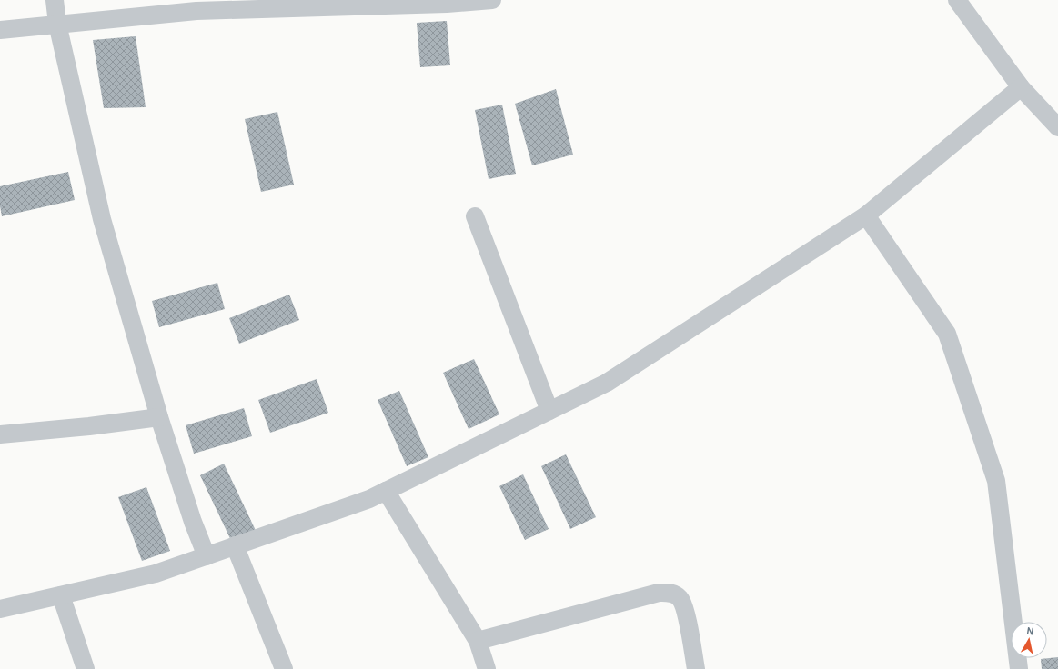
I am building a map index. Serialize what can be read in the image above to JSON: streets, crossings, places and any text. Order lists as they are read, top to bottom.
{
  "north": "top"
}
